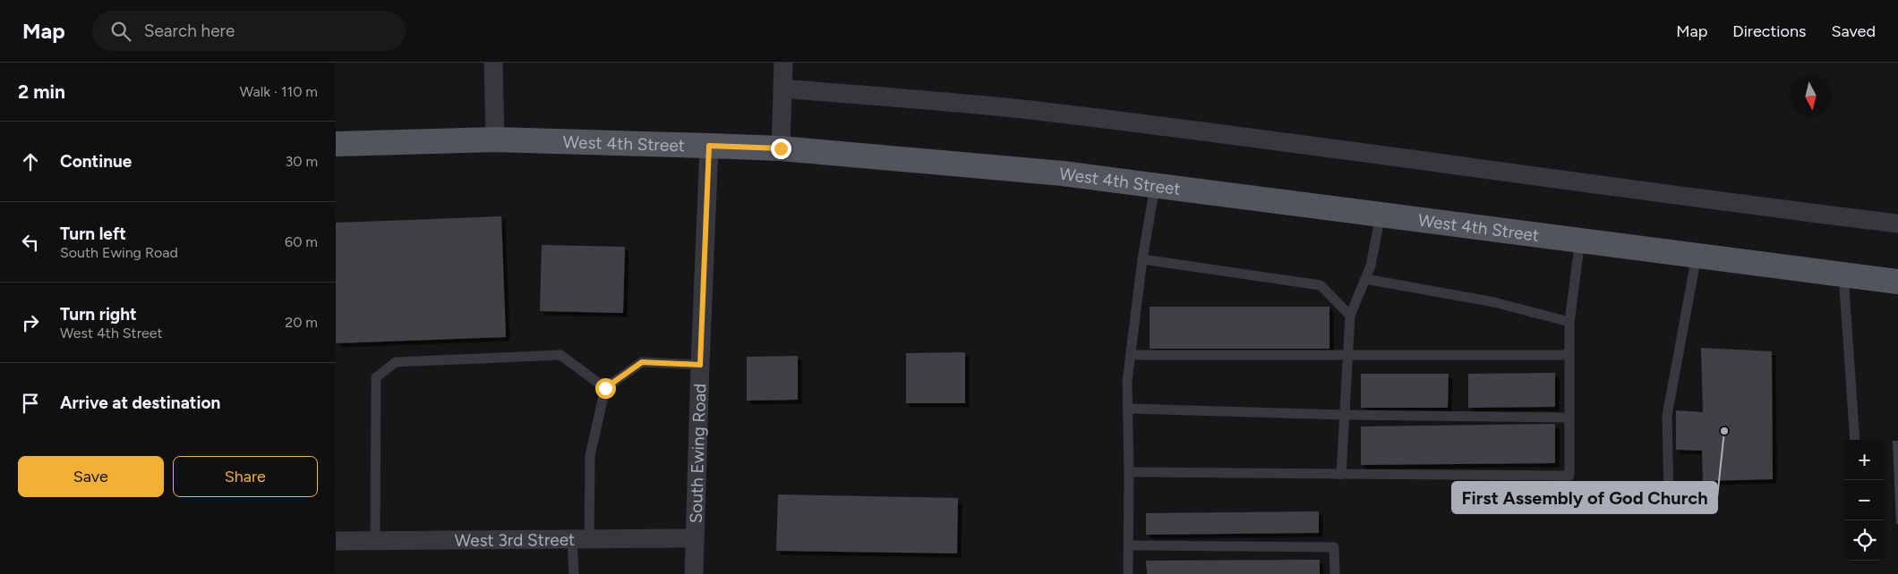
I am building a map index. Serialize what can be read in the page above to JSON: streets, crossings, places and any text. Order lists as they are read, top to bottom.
{
  "streets": {
    "main road": ["West 4th Street"],
    "street": ["South Ewing Road", "West 3rd Street"]
  },
  "crossings": [
    ["West 4th Street", "South Ewing Road"],
    ["South Ewing Road", "West 3rd Street"]
  ],
  "places": ["First Assembly of God Church"],
  "north": "bottom",
  "page": {
    "header": "Map",
    "search": "Search here",
    "nav": ["Map", "Directions", "Saved"],
    "heading": ["2 min", "Walk · 110 m"],
    "list": [
      ["Continue", "30 m"],
      ["Turn left", "South Ewing Road", "60 m"],
      ["Turn right", "West 4th Street", "20 m"],
      "Arrive at destination"
    ],
    "map_buttons": ["+", "−"],
    "buttons": ["Save", "Share"]
  }
}
